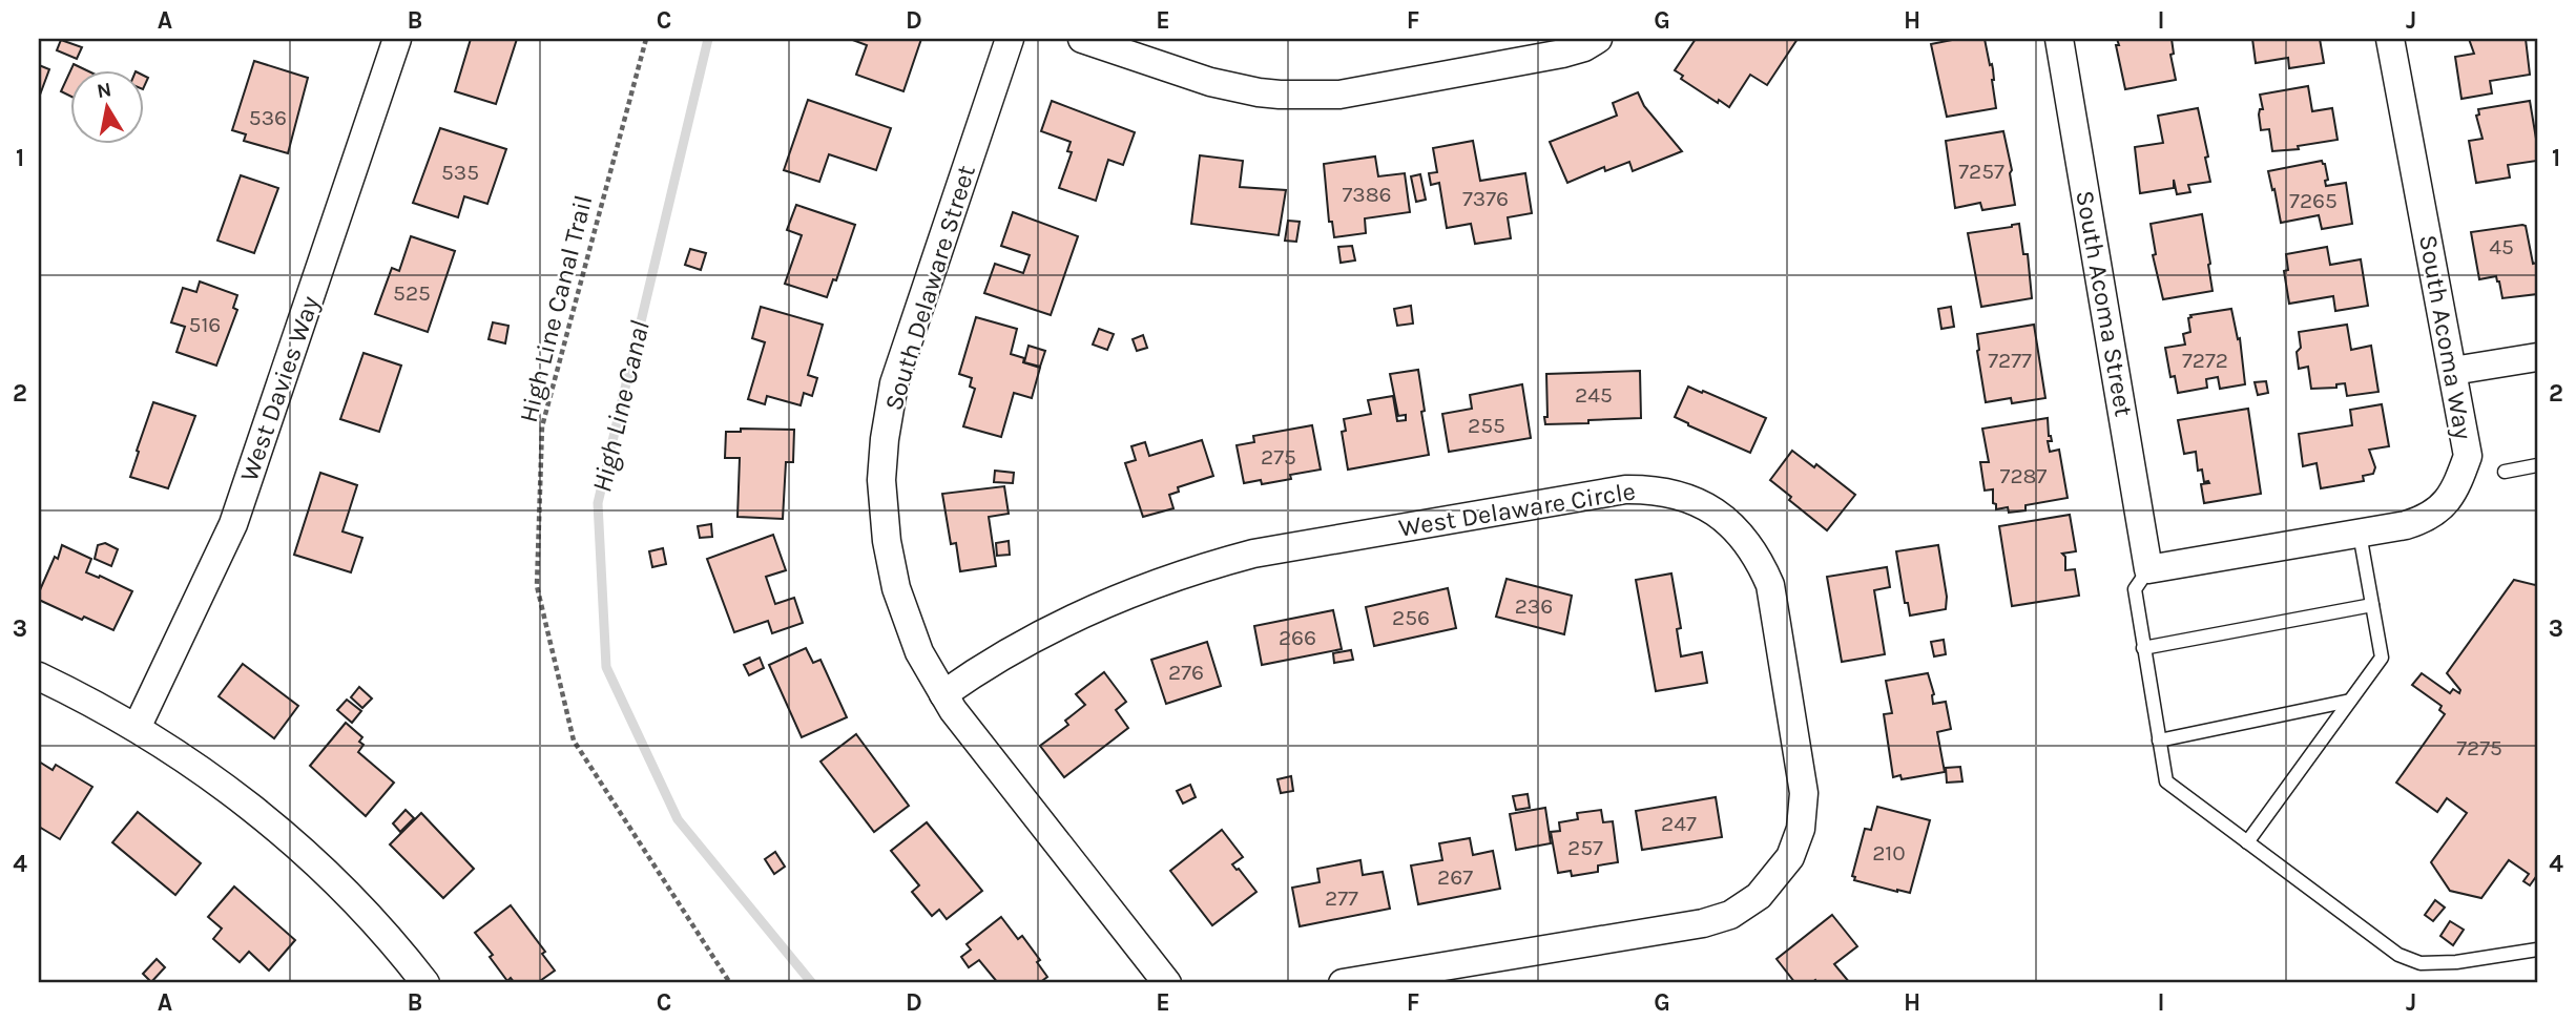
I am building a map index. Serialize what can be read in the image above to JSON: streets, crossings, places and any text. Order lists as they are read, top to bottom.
{
  "streets": {
    "street": [
      "South Delaware Street",
      "South Acoma Street",
      "South Acoma Way",
      "West Davies Way",
      "West Delaware Circle"
    ],
    "path": ["High Line Canal Trail"]
  },
  "crossings": [
    ["South Delaware Street", "West Delaware Circle"],
    ["South Acoma Street", "South Acoma Way"]
  ],
  "water": ["High Line Canal"],
  "house_numbers": [
    "536",
    "7257",
    "535",
    "7386",
    "7376",
    "7265",
    "45",
    "525",
    "516",
    "7277",
    "7272",
    "245",
    "255",
    "275",
    "7287",
    "236",
    "256",
    "266",
    "276",
    "7275",
    "247",
    "257",
    "210",
    "267",
    "277"
  ],
  "north": "top",
  "grid": {
    "columns": [
      "A",
      "B",
      "C",
      "D",
      "E",
      "F",
      "G",
      "H",
      "I",
      "J"
    ],
    "rows": [
      "1",
      "2",
      "3",
      "4"
    ]
  }
}
